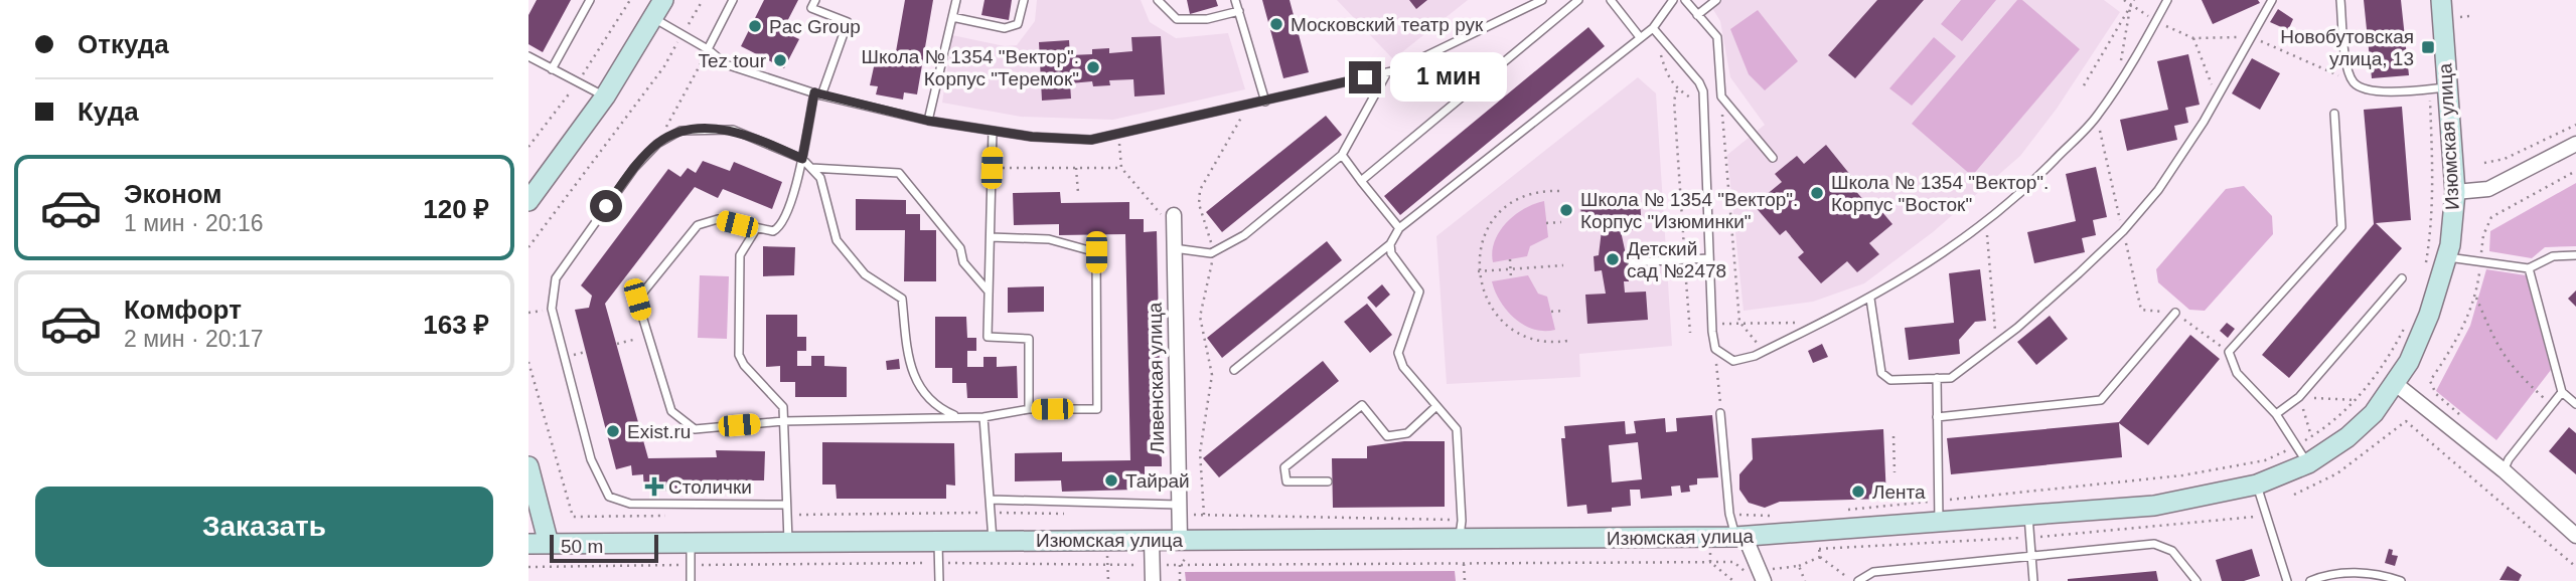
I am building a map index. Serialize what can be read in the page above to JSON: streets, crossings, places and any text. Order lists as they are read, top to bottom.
{
  "streets": {
    "street": ["Изюмская улица", "Ливенская улица"]
  },
  "crossings": [
    ["Изюмская улица", "Ливенская улица"]
  ],
  "places": {
    "other": [
      "Московский театр рук",
      "Pac Group",
      "Tez tour",
      "Школа № 1354 \"Вектор\". Корпус \"Теремок\"",
      "Школа № 1354 \"Вектор\". Корпус \"Восток\"",
      "Школа № 1354 \"Вектор\". Корпус \"Изюминки\"",
      "Детский сад №2478",
      "Exist.ru",
      "Тайрай",
      "Лента"
    ],
    "transit": ["Новобутовская улица, 13"],
    "health": ["Столички"]
  },
  "scale_bar": "50 m",
  "page": {
    "banner": ["Откуда", "Куда"],
    "bubble": "1 мин",
    "list": [
      {
        "name": "Эконом",
        "note": "1 мин · 20:16",
        "value": "120 ₽"
      },
      {
        "name": "Комфорт",
        "note": "2 мин · 20:17",
        "value": "163 ₽"
      }
    ],
    "buttons": "Заказать",
    "scale": "50 m"
  }
}
